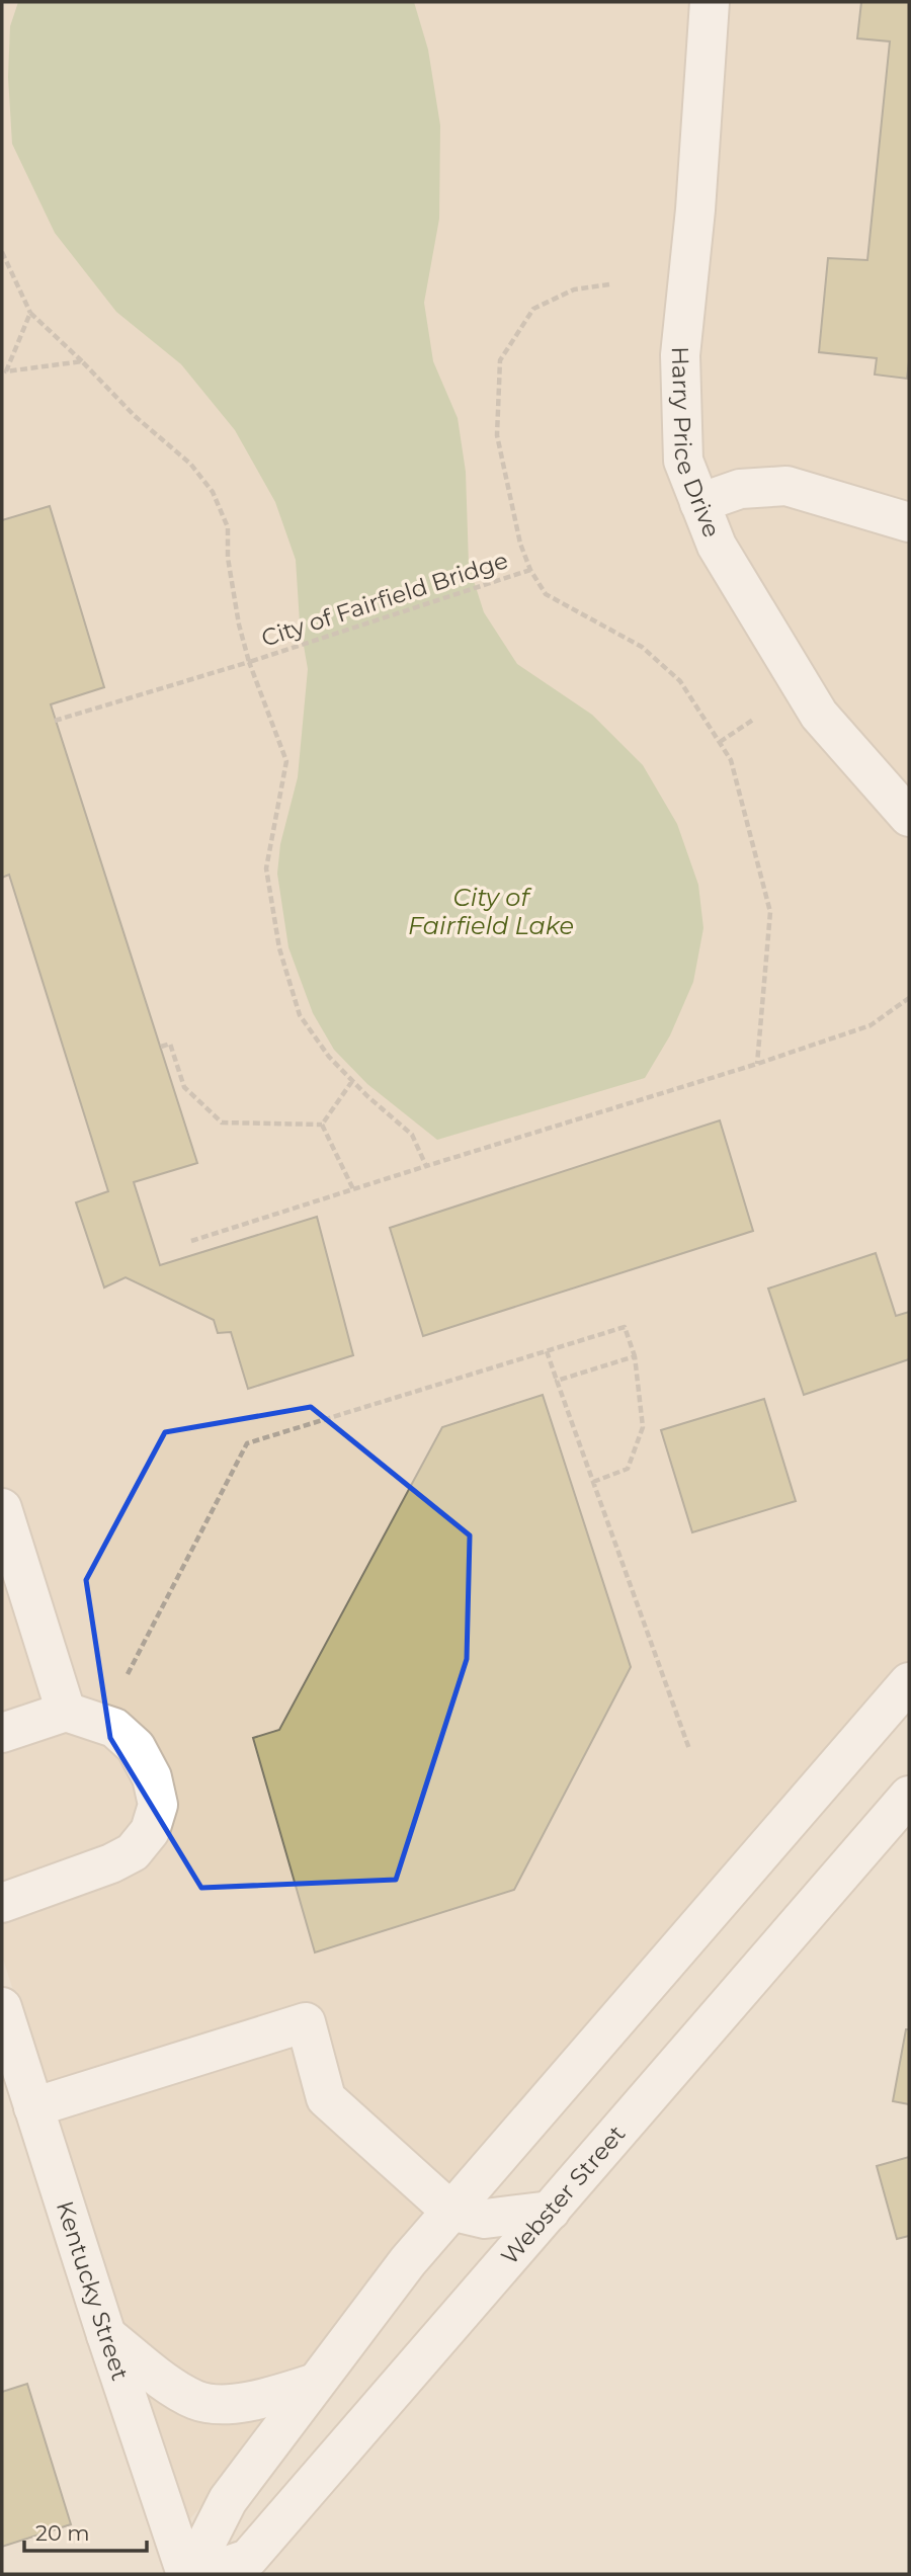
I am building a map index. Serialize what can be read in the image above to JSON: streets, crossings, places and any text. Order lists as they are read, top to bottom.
{
  "streets": {
    "street": ["Harry Price Drive", "Webster Street", "Kentucky Street"],
    "path": ["City of Fairfield Bridge"]
  },
  "water": ["City of Fairfield Lake"],
  "scale_bar": "20 m"
}
